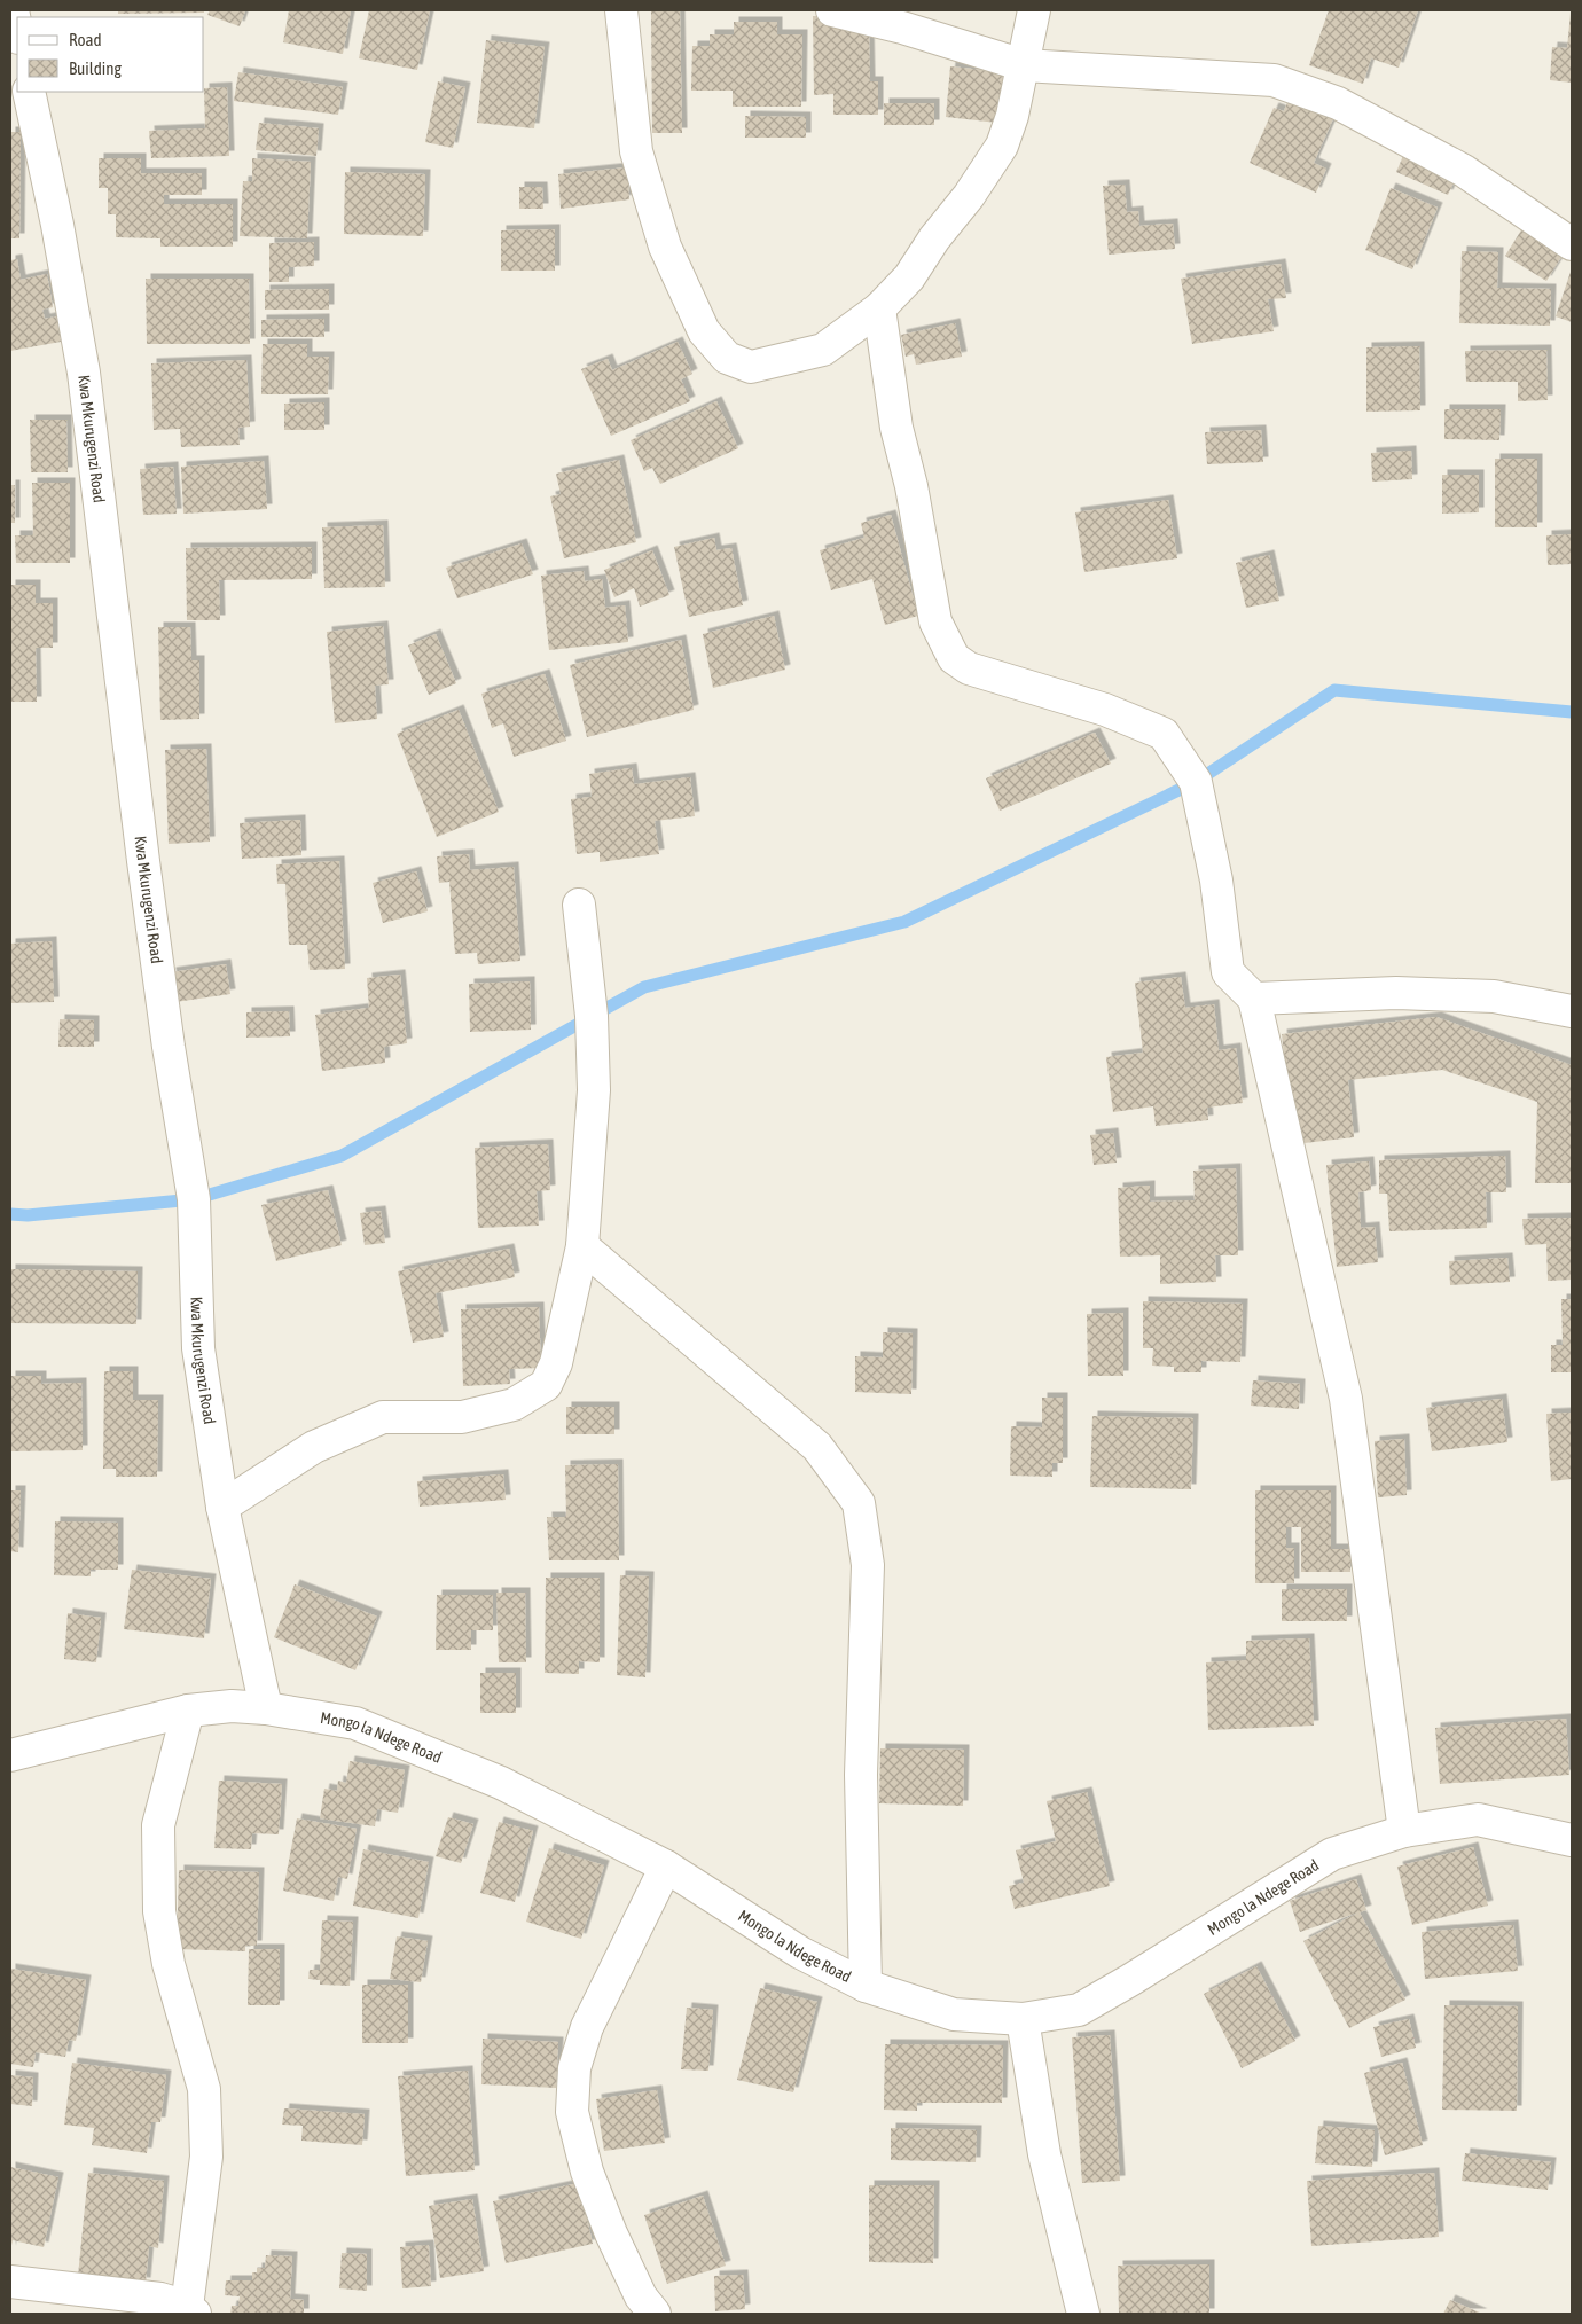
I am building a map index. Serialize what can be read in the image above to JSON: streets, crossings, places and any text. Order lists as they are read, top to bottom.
{
  "streets": {
    "street": ["Kwa Mkurugenzi Road", "Mongo la Ndege Road"]
  },
  "crossings": [
    ["Kwa Mkurugenzi Road", "Mongo la Ndege Road"]
  ],
  "legend": ["Road", "Building"]
}
